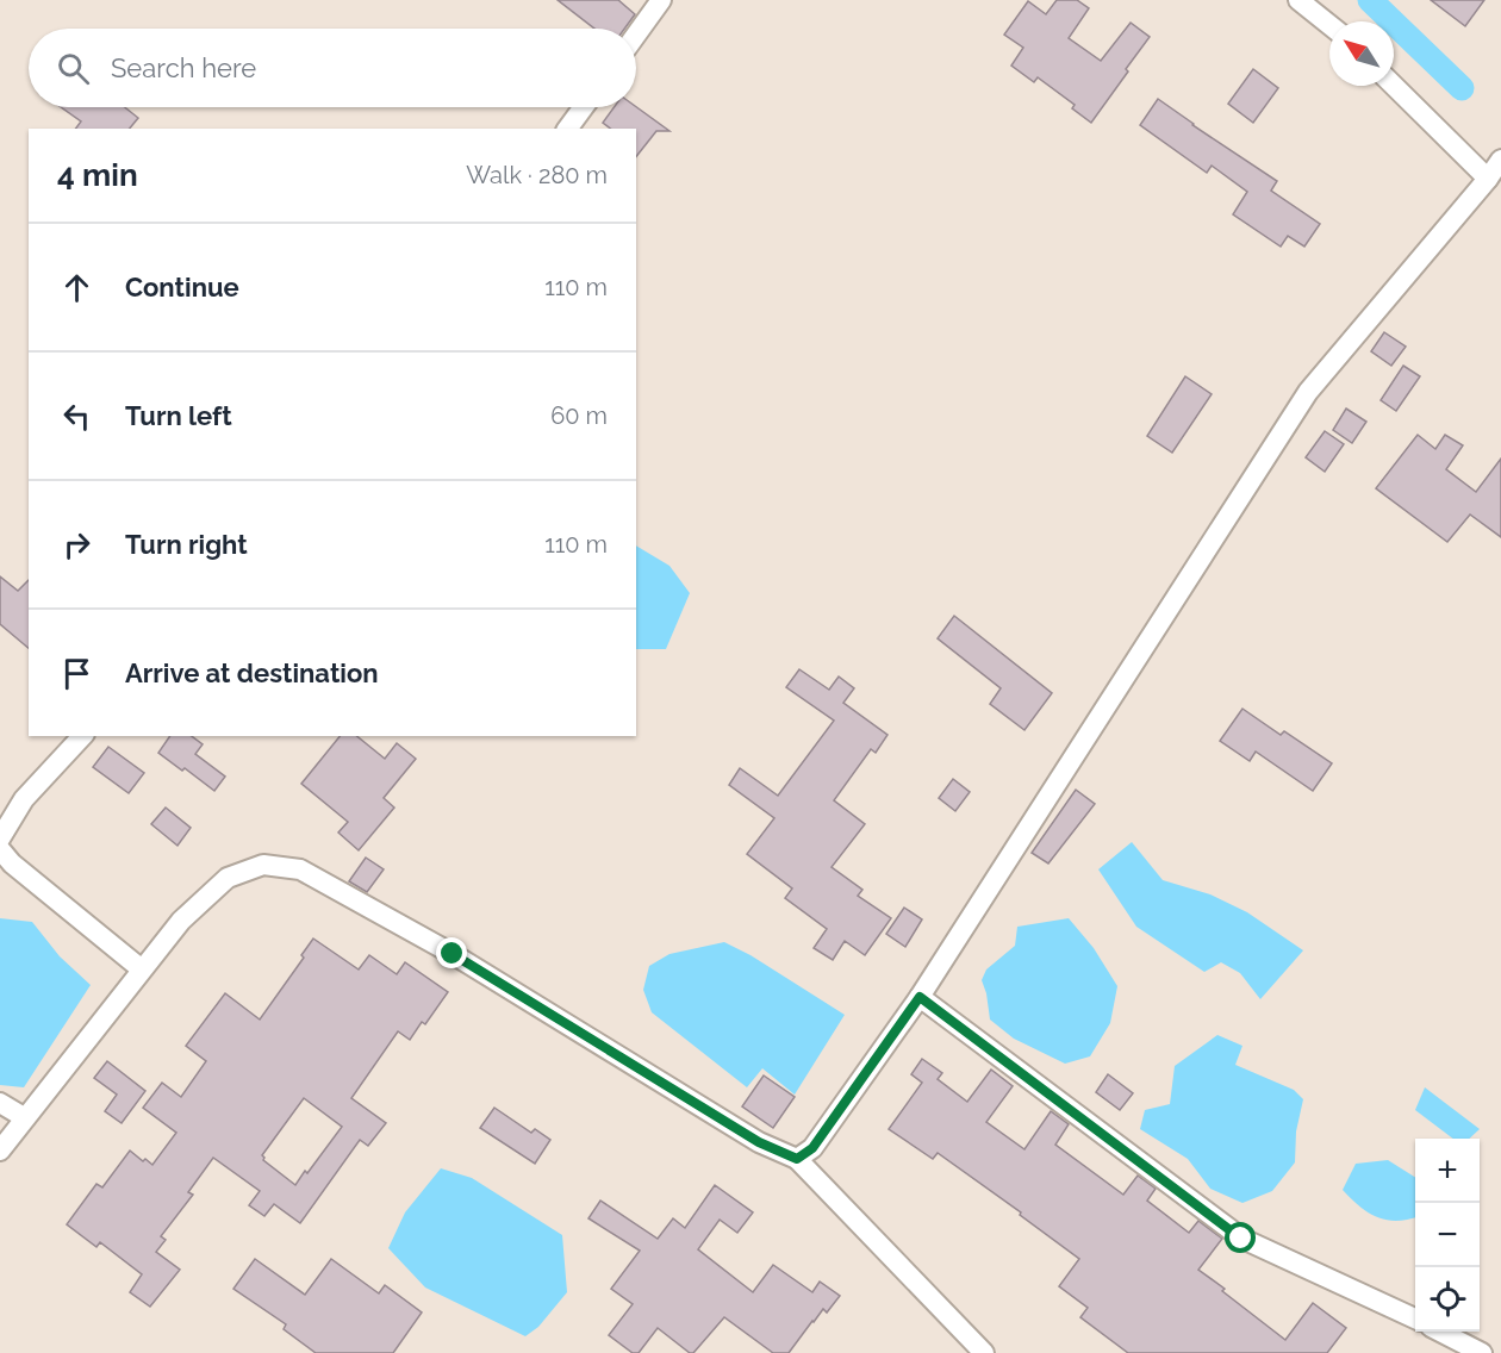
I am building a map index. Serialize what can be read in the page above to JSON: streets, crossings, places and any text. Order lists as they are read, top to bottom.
{
  "north": "top left",
  "page": {
    "search": "Search here",
    "heading": ["4 min", "Walk · 280 m"],
    "list": [
      ["Continue", "110 m"],
      ["Turn left", "60 m"],
      ["Turn right", "110 m"],
      "Arrive at destination"
    ],
    "map_buttons": ["+", "−"]
  }
}
